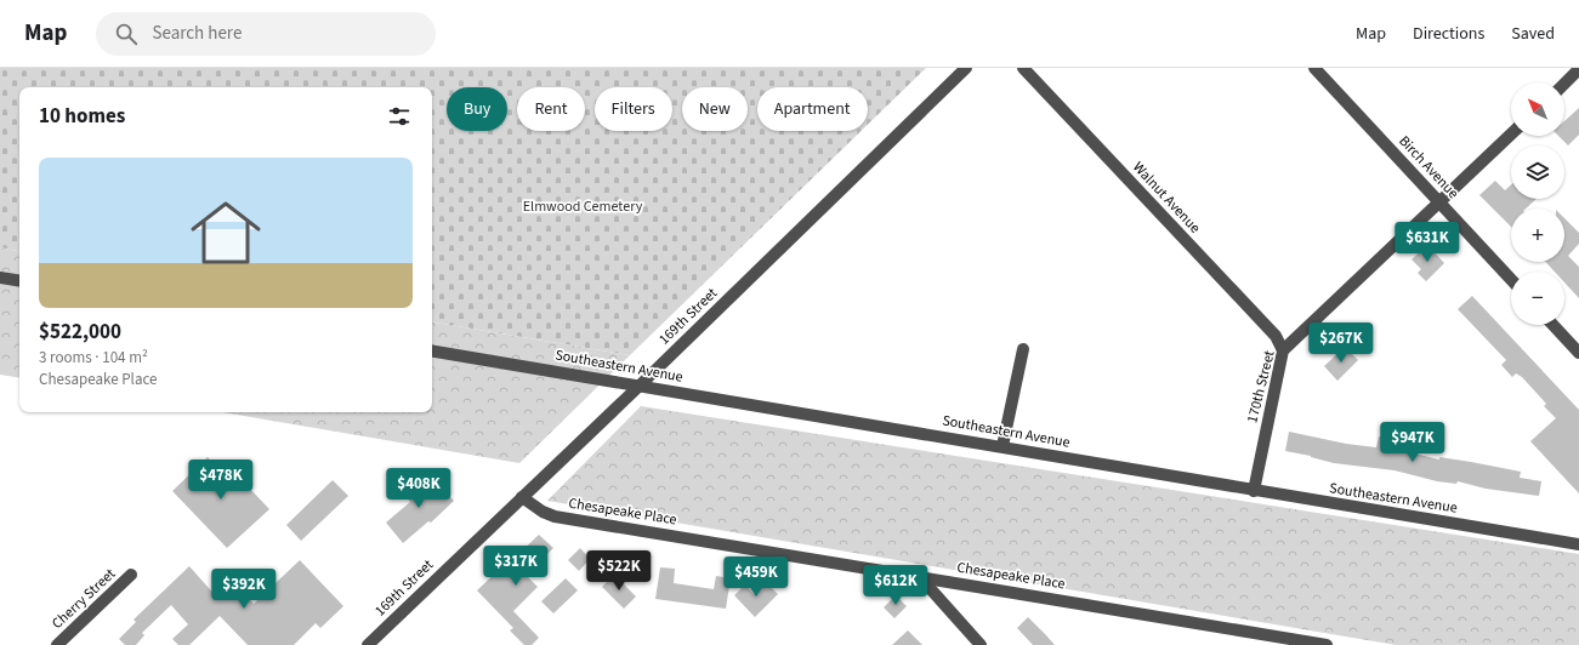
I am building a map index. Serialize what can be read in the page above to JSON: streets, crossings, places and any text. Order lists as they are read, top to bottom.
{
  "streets": {
    "street": [
      "Birch Avenue",
      "Walnut Avenue",
      "169th Street",
      "Southeastern Avenue",
      "170th Street",
      "Chesapeake Place",
      "Cherry Street"
    ]
  },
  "crossings": [
    ["Birch Avenue", "170th Street"],
    ["Walnut Avenue", "170th Street"],
    ["169th Street", "Southeastern Avenue"],
    ["169th Street", "Chesapeake Place"],
    ["Southeastern Avenue", "170th Street"]
  ],
  "parks": ["Elmwood Cemetery"],
  "north": "top left",
  "page": {
    "header": "Map",
    "search": "Search here",
    "nav": ["Map", "Directions", "Saved"],
    "map_buttons": ["+", "−"],
    "chip": [
      "Buy",
      "Rent",
      "Filters",
      "New",
      "Apartment"
    ],
    "heading": "10 homes",
    "list": [
      {
        "name": "$522,000",
        "note": "3 rooms · 104 m² · Chesapeake Place"
      }
    ],
    "price": [
      "$631K",
      "$267K",
      "$947K",
      "$478K",
      "$408K",
      "$317K",
      "$522K",
      "$459K",
      "$612K",
      "$392K"
    ]
  }
}
